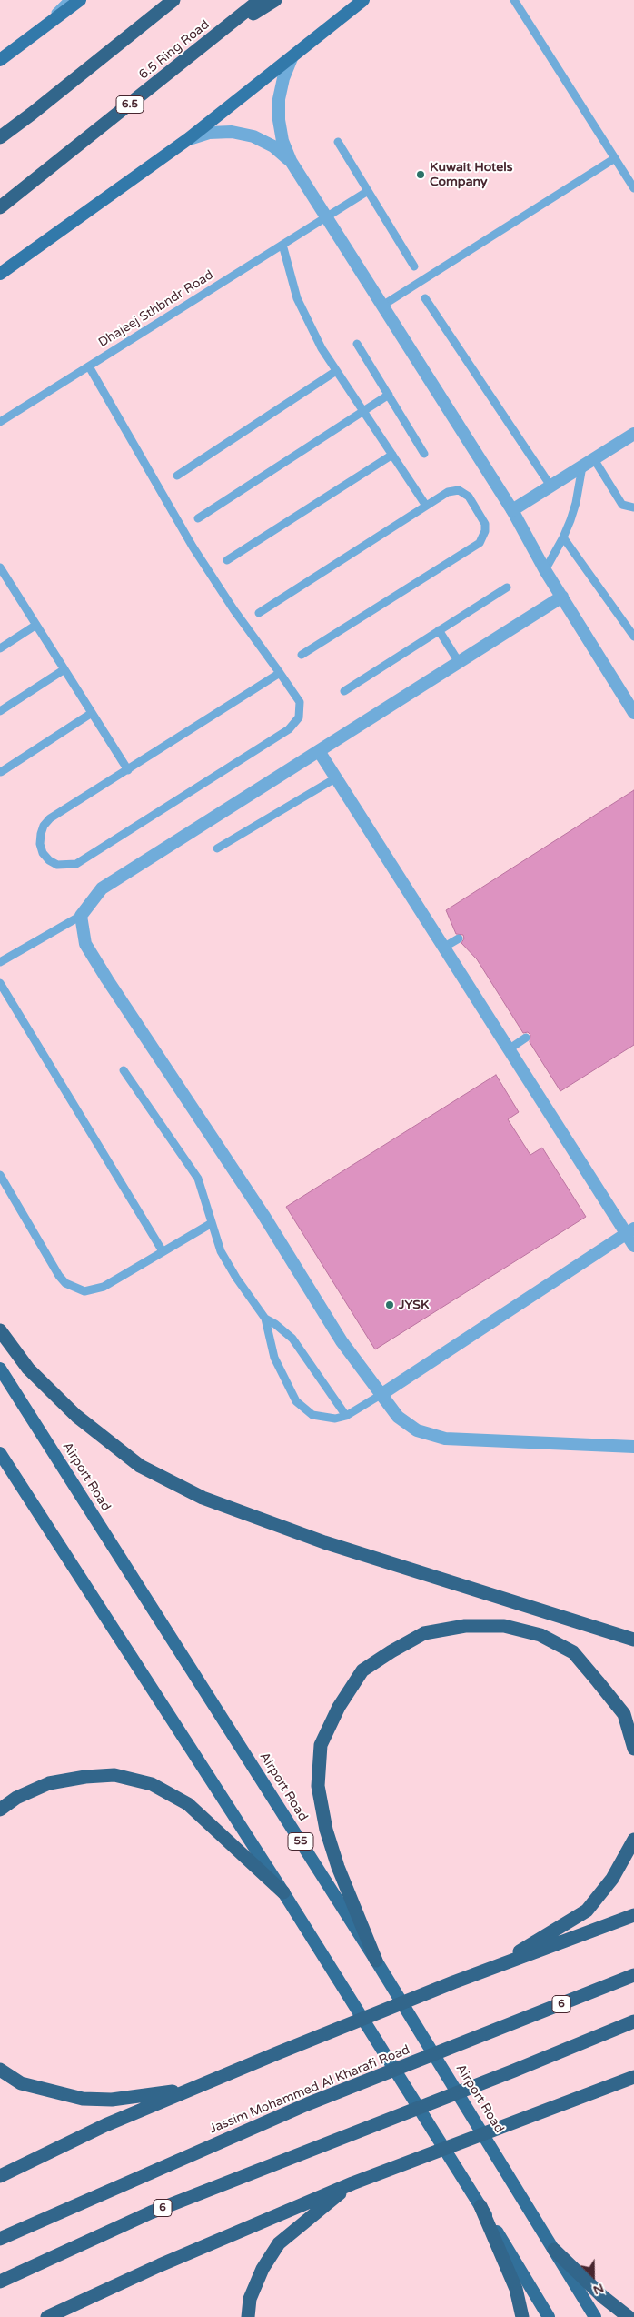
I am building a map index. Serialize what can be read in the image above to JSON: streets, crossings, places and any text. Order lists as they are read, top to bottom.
{
  "streets": {
    "highway": [
      "6.5 Ring Road",
      "6.5",
      "Airport Road",
      "55",
      "6",
      "Jassim Mohammed Al Kharafi Road"
    ],
    "lane": ["Dhajeej Sthbndr Road"]
  },
  "places": ["Kuwait Hotels Company", "JYSK"],
  "north": "bottom right"
}
